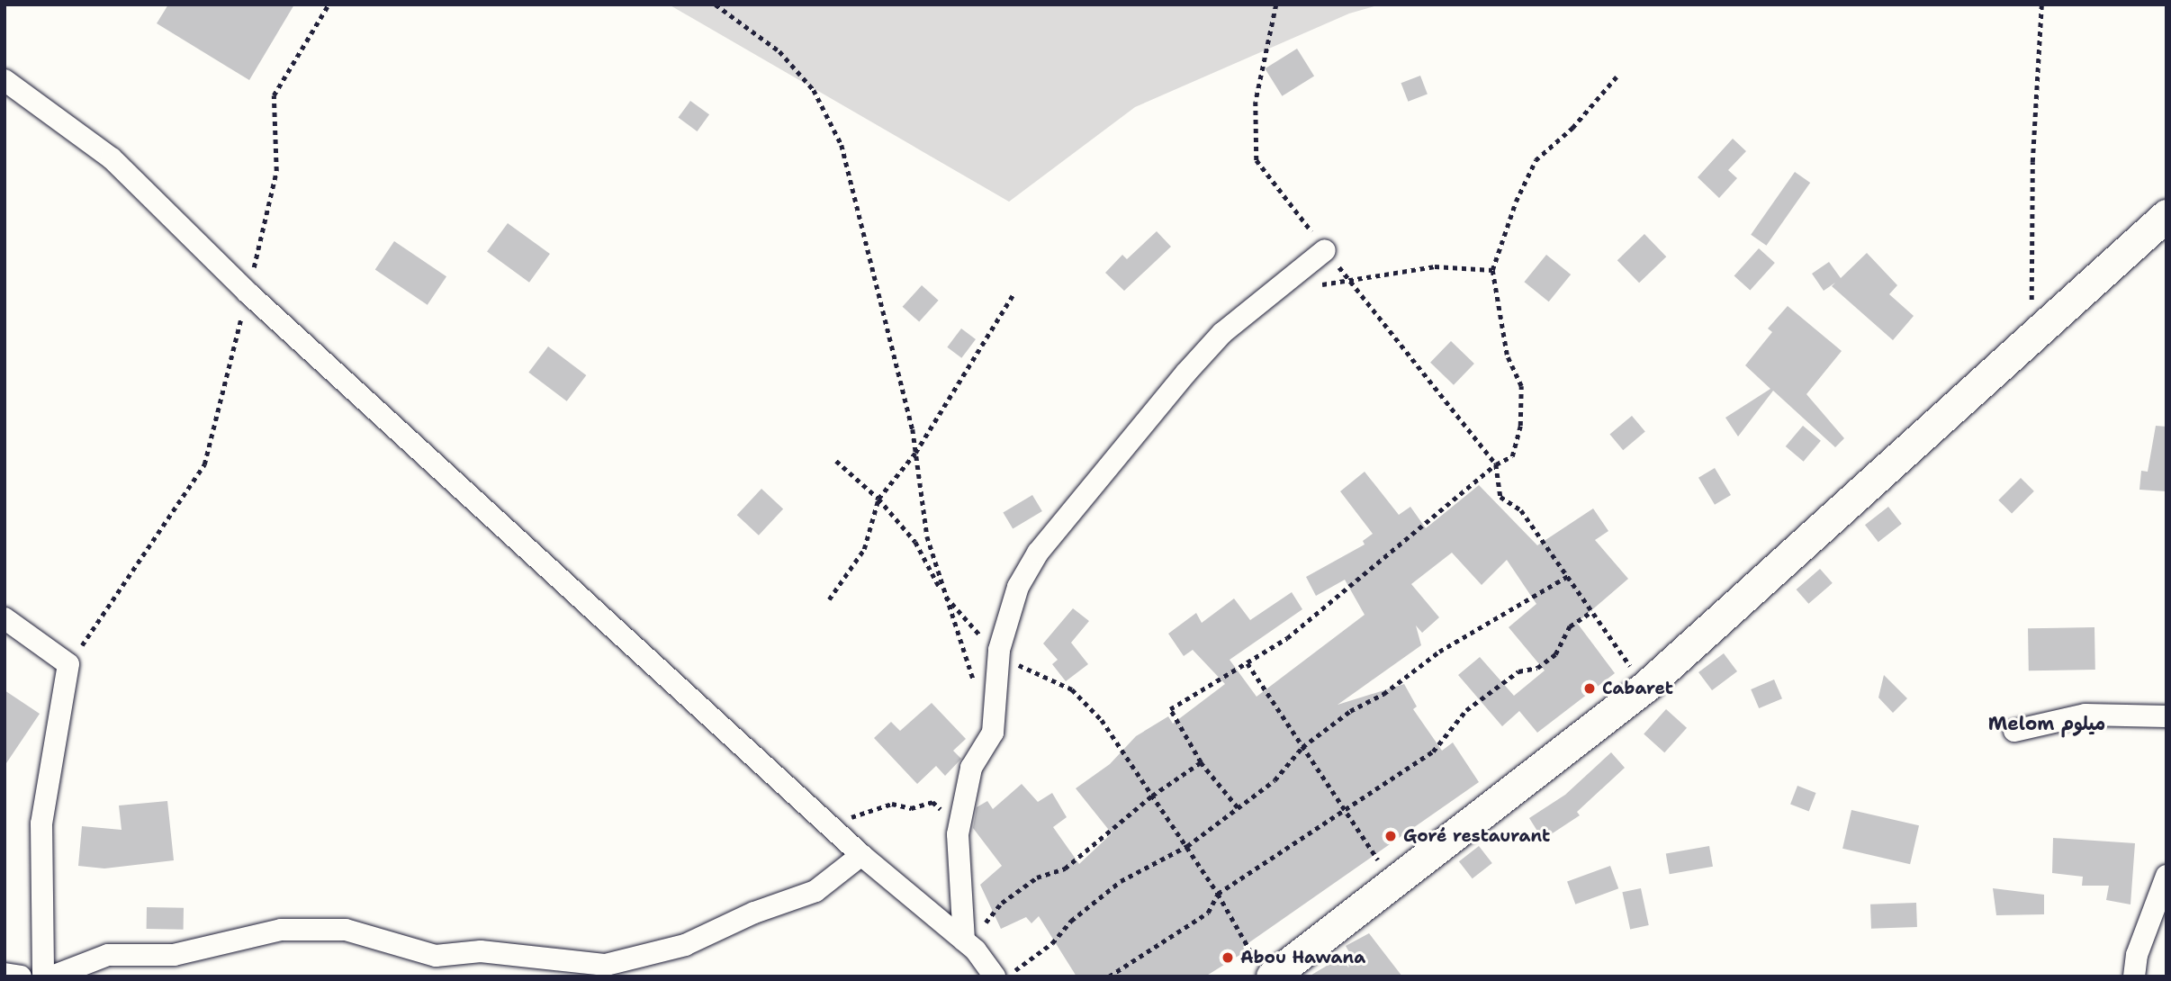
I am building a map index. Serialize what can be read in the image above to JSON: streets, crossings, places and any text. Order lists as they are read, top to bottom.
{
  "districts": ["Melom ميلوم"],
  "places": ["Cabaret", "Goré restaurant", "Abou Hawana"]
}
